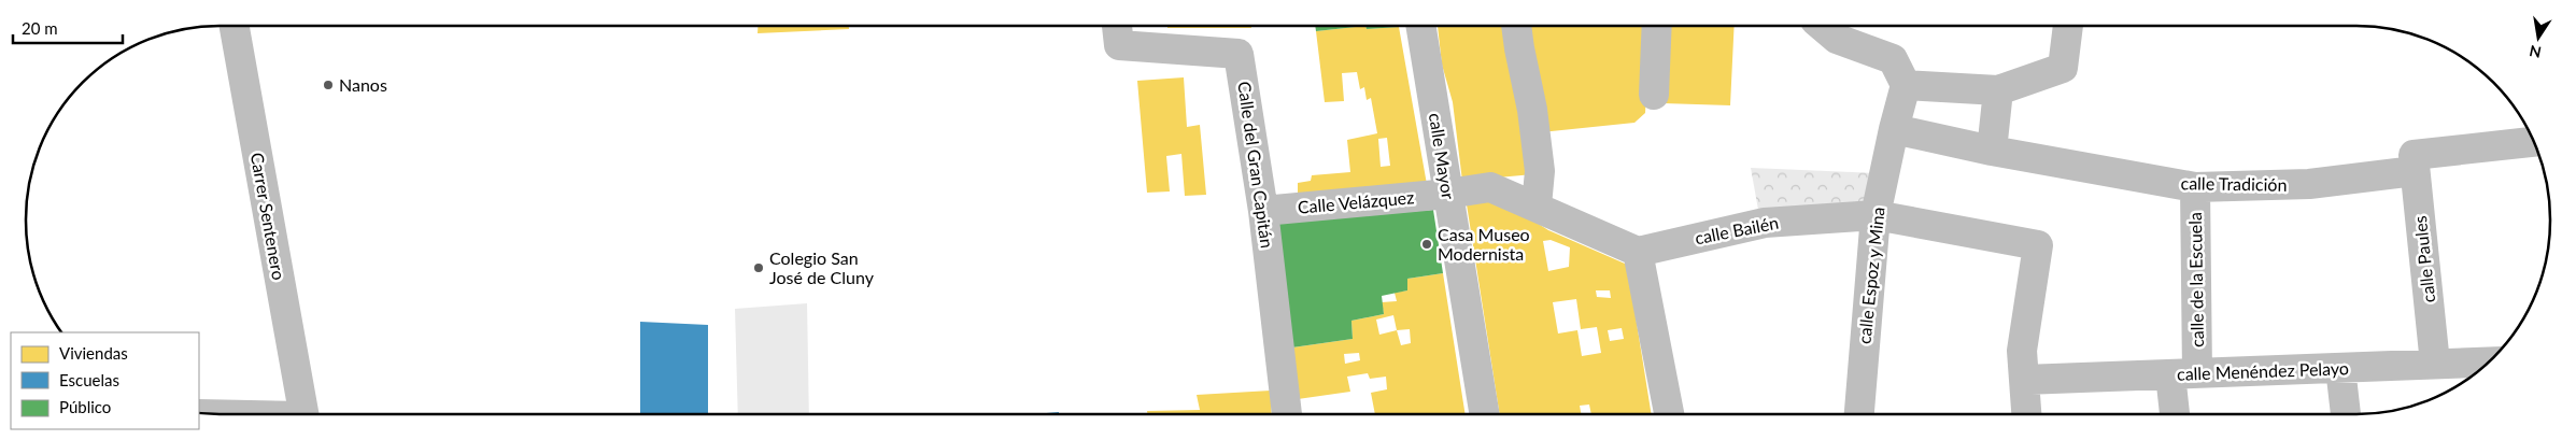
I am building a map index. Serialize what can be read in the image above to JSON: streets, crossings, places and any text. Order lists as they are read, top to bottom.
{
  "streets": {
    "street": [
      "calle Mayor",
      "Calle del Gran Capitán",
      "calle Tradición",
      "Calle Velázquez",
      "Carrer Sentenero",
      "calle Bailén",
      "calle Paules",
      "calle Espoz y Mina",
      "calle de la Escuela",
      "calle Menéndez Pelayo"
    ]
  },
  "crossings": [
    ["calle Mayor", "Calle Velázquez"],
    ["Calle del Gran Capitán", "Calle Velázquez"],
    ["calle Tradición", "calle Paules"],
    ["calle Tradición", "calle Espoz y Mina"],
    ["calle Tradición", "calle de la Escuela"],
    ["calle Bailén", "calle Espoz y Mina"],
    ["calle Bailén", "calle Menéndez Pelayo"],
    ["calle Paules", "calle Menéndez Pelayo"],
    ["calle de la Escuela", "calle Menéndez Pelayo"]
  ],
  "places": ["Nanos", "Casa Museo Modernista", "Colegio San José de Cluny"],
  "legend": ["Viviendas", "Escuelas", "Público"],
  "scale_bar": "20 m",
  "north": "bottom"
}
